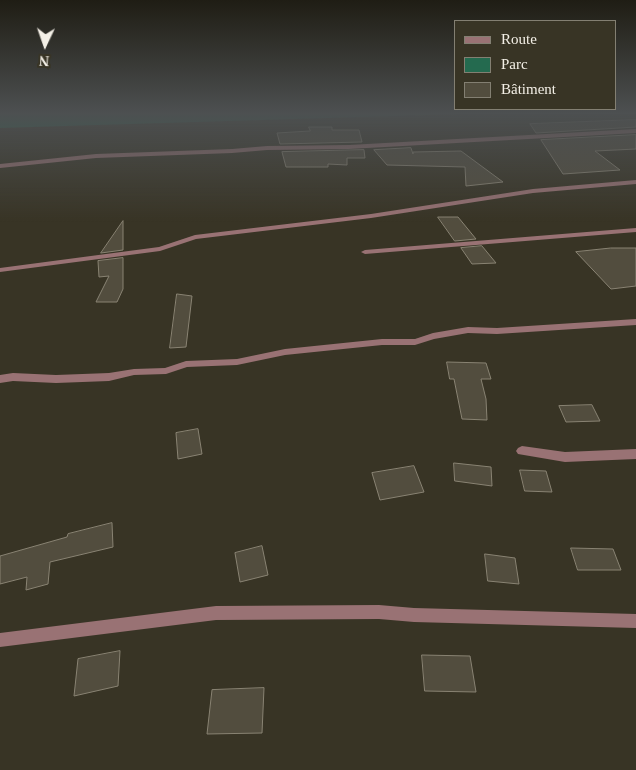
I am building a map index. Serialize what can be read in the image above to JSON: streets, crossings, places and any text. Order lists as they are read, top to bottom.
{
  "legend": ["Route", "Parc", "Bâtiment"],
  "north": "bottom"
}
